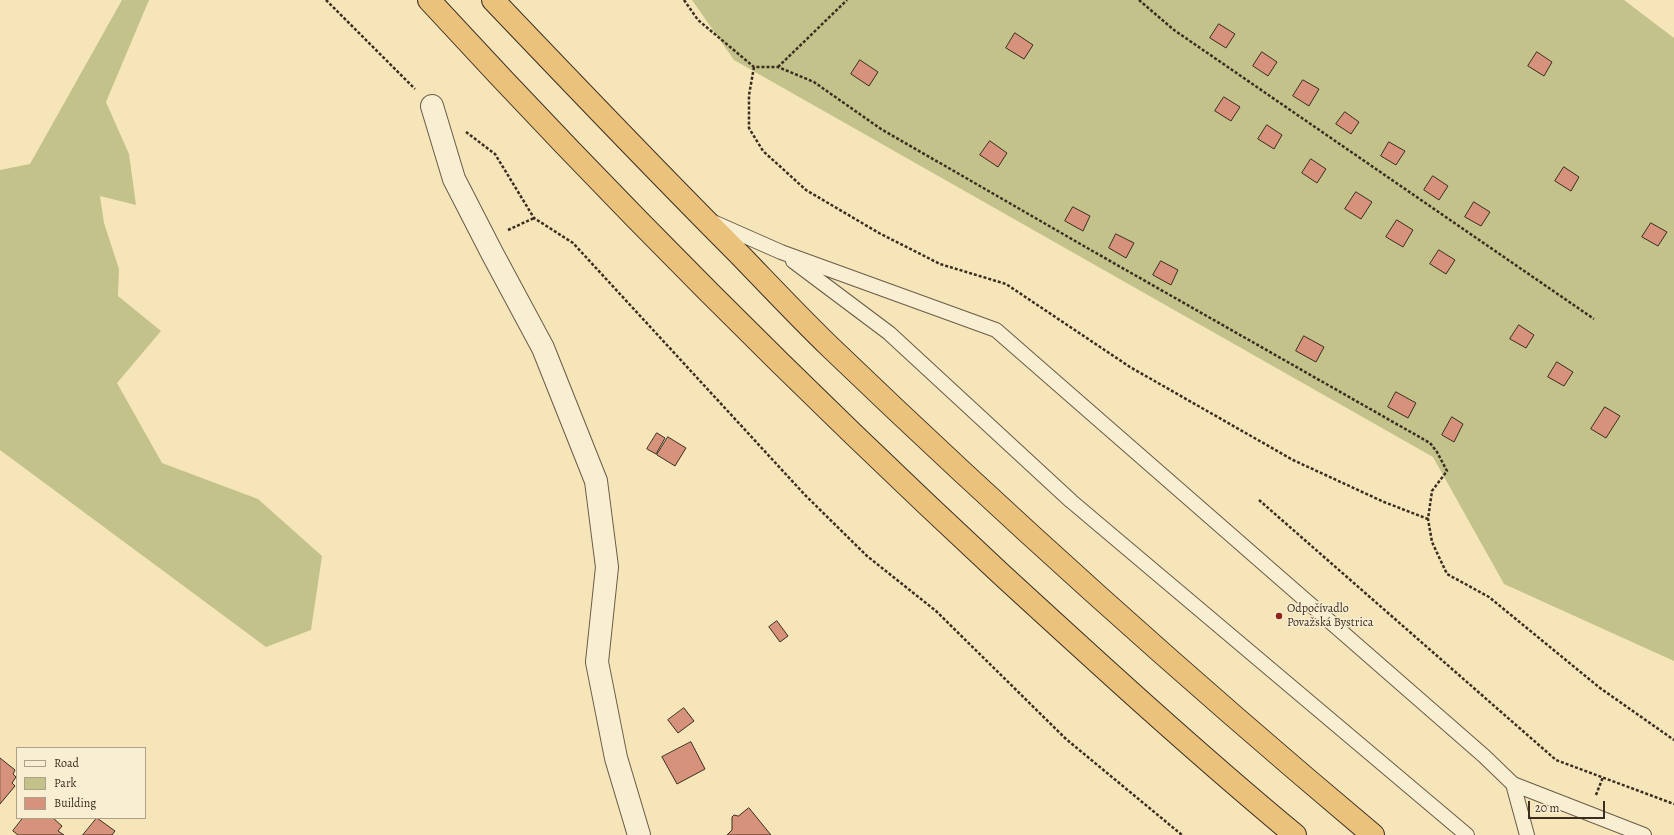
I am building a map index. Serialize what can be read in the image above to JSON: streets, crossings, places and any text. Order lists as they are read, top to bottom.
{
  "places": ["Odpočívadlo Považská Bystrica"],
  "legend": ["Road", "Park", "Building"],
  "scale_bar": "20 m"
}
